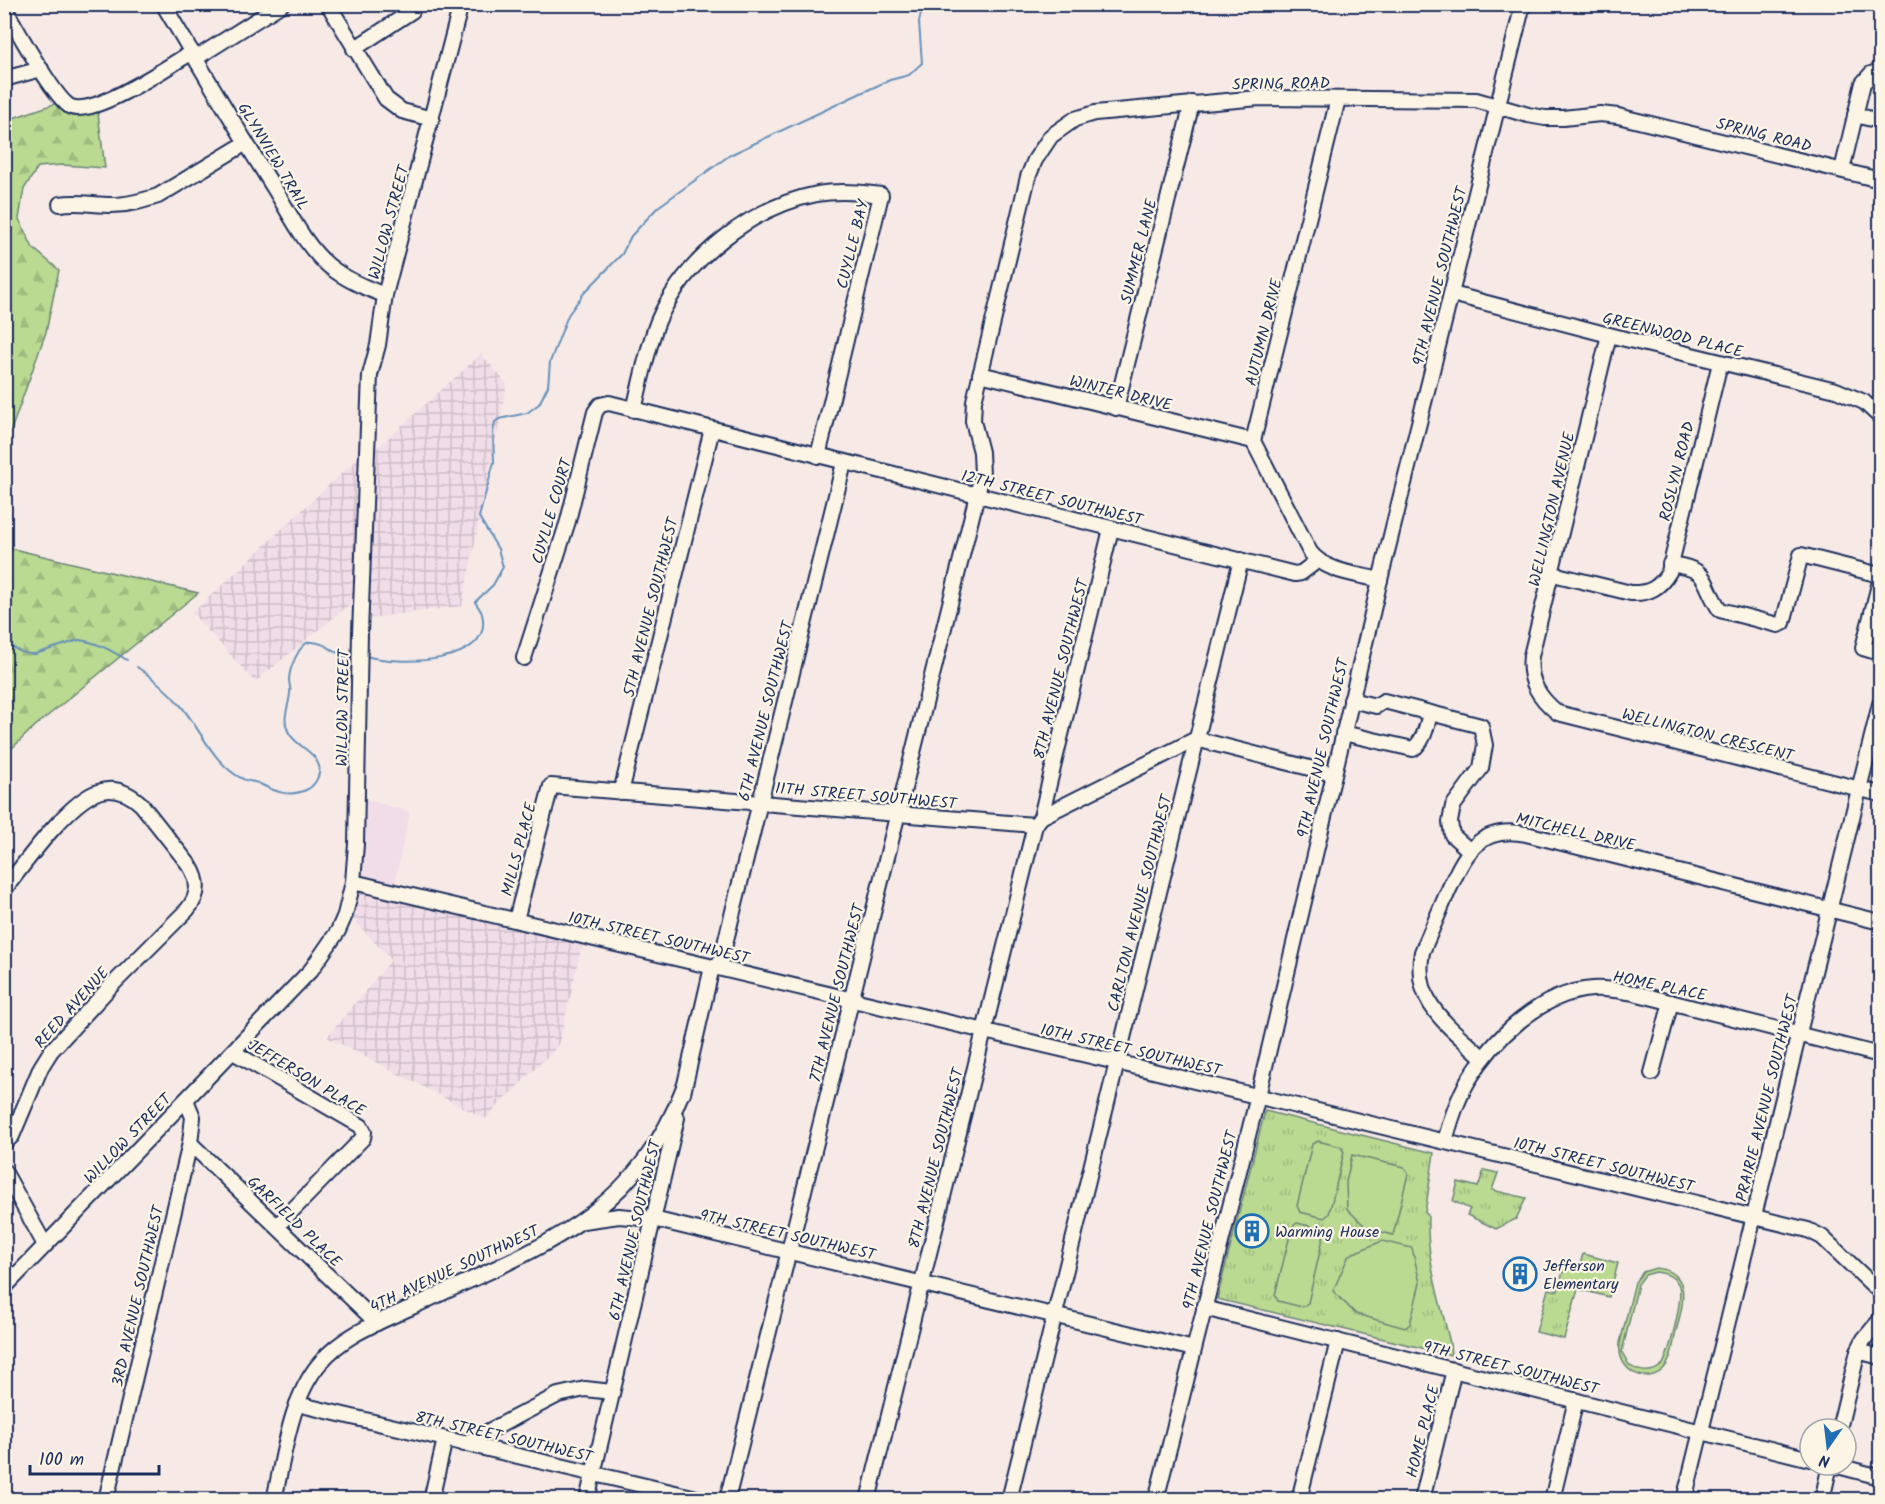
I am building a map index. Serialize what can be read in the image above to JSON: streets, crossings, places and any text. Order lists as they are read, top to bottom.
{
  "streets": {
    "street": [
      "SPRING ROAD",
      "GLYNVIEW TRAIL",
      "WILLOW STREET",
      "CUYLLE BAY",
      "SUMMER LANE",
      "9TH AVENUE SOUTHWEST",
      "AUTUMN DRIVE",
      "GREENWOOD PLACE",
      "WINTER DRIVE",
      "ROSLYN ROAD",
      "12TH STREET SOUTHWEST",
      "WELLINGTON AVENUE",
      "CUYLLE COURT",
      "5TH AVENUE SOUTHWEST",
      "8TH AVENUE SOUTHWEST",
      "6TH AVENUE SOUTHWEST",
      "WELLINGTON CRESCENT",
      "11TH STREET SOUTHWEST",
      "MITCHELL DRIVE",
      "MILLS PLACE",
      "CARLTON AVENUE SOUTHWEST",
      "10TH STREET SOUTHWEST",
      "HOME PLACE",
      "7TH AVENUE SOUTHWEST",
      "REED AVENUE",
      "JEFFERSON PLACE",
      "PRAIRIE AVENUE SOUTHWEST",
      "GARFIELD PLACE",
      "9TH STREET SOUTHWEST",
      "4TH AVENUE SOUTHWEST",
      "3RD AVENUE SOUTHWEST",
      "8TH STREET SOUTHWEST"
    ]
  },
  "crossings": [
    ["SPRING ROAD", "SUMMER LANE"],
    ["SPRING ROAD", "9TH AVENUE SOUTHWEST"],
    ["SPRING ROAD", "AUTUMN DRIVE"],
    ["SPRING ROAD", "WINTER DRIVE"],
    ["SPRING ROAD", "12TH STREET SOUTHWEST"],
    ["SPRING ROAD", "7TH AVENUE SOUTHWEST"],
    ["GLYNVIEW TRAIL", "WILLOW STREET"],
    ["WILLOW STREET", "10TH STREET SOUTHWEST"],
    ["WILLOW STREET", "JEFFERSON PLACE"],
    ["WILLOW STREET", "3RD AVENUE SOUTHWEST"],
    ["CUYLLE BAY", "12TH STREET SOUTHWEST"],
    ["CUYLLE BAY", "CUYLLE COURT"],
    ["SUMMER LANE", "WINTER DRIVE"],
    ["9TH AVENUE SOUTHWEST", "GREENWOOD PLACE"],
    ["9TH AVENUE SOUTHWEST", "10TH STREET SOUTHWEST"],
    ["9TH AVENUE SOUTHWEST", "9TH STREET SOUTHWEST"],
    ["AUTUMN DRIVE", "WINTER DRIVE"],
    ["GREENWOOD PLACE", "ROSLYN ROAD"],
    ["GREENWOOD PLACE", "WELLINGTON AVENUE"],
    ["ROSLYN ROAD", "WELLINGTON AVENUE"],
    ["12TH STREET SOUTHWEST", "5TH AVENUE SOUTHWEST"],
    ["12TH STREET SOUTHWEST", "8TH AVENUE SOUTHWEST"],
    ["12TH STREET SOUTHWEST", "6TH AVENUE SOUTHWEST"],
    ["12TH STREET SOUTHWEST", "CARLTON AVENUE SOUTHWEST"],
    ["12TH STREET SOUTHWEST", "7TH AVENUE SOUTHWEST"],
    ["WELLINGTON AVENUE", "WELLINGTON CRESCENT"],
    ["5TH AVENUE SOUTHWEST", "11TH STREET SOUTHWEST"],
    ["8TH AVENUE SOUTHWEST", "11TH STREET SOUTHWEST"],
    ["8TH AVENUE SOUTHWEST", "10TH STREET SOUTHWEST"],
    ["8TH AVENUE SOUTHWEST", "9TH STREET SOUTHWEST"],
    ["6TH AVENUE SOUTHWEST", "11TH STREET SOUTHWEST"],
    ["6TH AVENUE SOUTHWEST", "10TH STREET SOUTHWEST"],
    ["6TH AVENUE SOUTHWEST", "9TH STREET SOUTHWEST"],
    ["6TH AVENUE SOUTHWEST", "4TH AVENUE SOUTHWEST"],
    ["6TH AVENUE SOUTHWEST", "8TH STREET SOUTHWEST"],
    ["WELLINGTON CRESCENT", "PRAIRIE AVENUE SOUTHWEST"],
    ["11TH STREET SOUTHWEST", "MILLS PLACE"],
    ["11TH STREET SOUTHWEST", "7TH AVENUE SOUTHWEST"],
    ["MITCHELL DRIVE", "HOME PLACE"],
    ["MITCHELL DRIVE", "PRAIRIE AVENUE SOUTHWEST"],
    ["MILLS PLACE", "10TH STREET SOUTHWEST"],
    ["CARLTON AVENUE SOUTHWEST", "10TH STREET SOUTHWEST"],
    ["CARLTON AVENUE SOUTHWEST", "9TH STREET SOUTHWEST"],
    ["10TH STREET SOUTHWEST", "HOME PLACE"],
    ["10TH STREET SOUTHWEST", "7TH AVENUE SOUTHWEST"],
    ["10TH STREET SOUTHWEST", "PRAIRIE AVENUE SOUTHWEST"],
    ["HOME PLACE", "PRAIRIE AVENUE SOUTHWEST"],
    ["HOME PLACE", "9TH STREET SOUTHWEST"],
    ["7TH AVENUE SOUTHWEST", "9TH STREET SOUTHWEST"],
    ["JEFFERSON PLACE", "GARFIELD PLACE"],
    ["PRAIRIE AVENUE SOUTHWEST", "9TH STREET SOUTHWEST"],
    ["GARFIELD PLACE", "4TH AVENUE SOUTHWEST"],
    ["GARFIELD PLACE", "3RD AVENUE SOUTHWEST"],
    ["9TH STREET SOUTHWEST", "4TH AVENUE SOUTHWEST"],
    ["4TH AVENUE SOUTHWEST", "8TH STREET SOUTHWEST"]
  ],
  "places": {
    "building": ["Warming House", "Jefferson Elementary"]
  },
  "scale_bar": "100 m",
  "north": "bottom"
}
